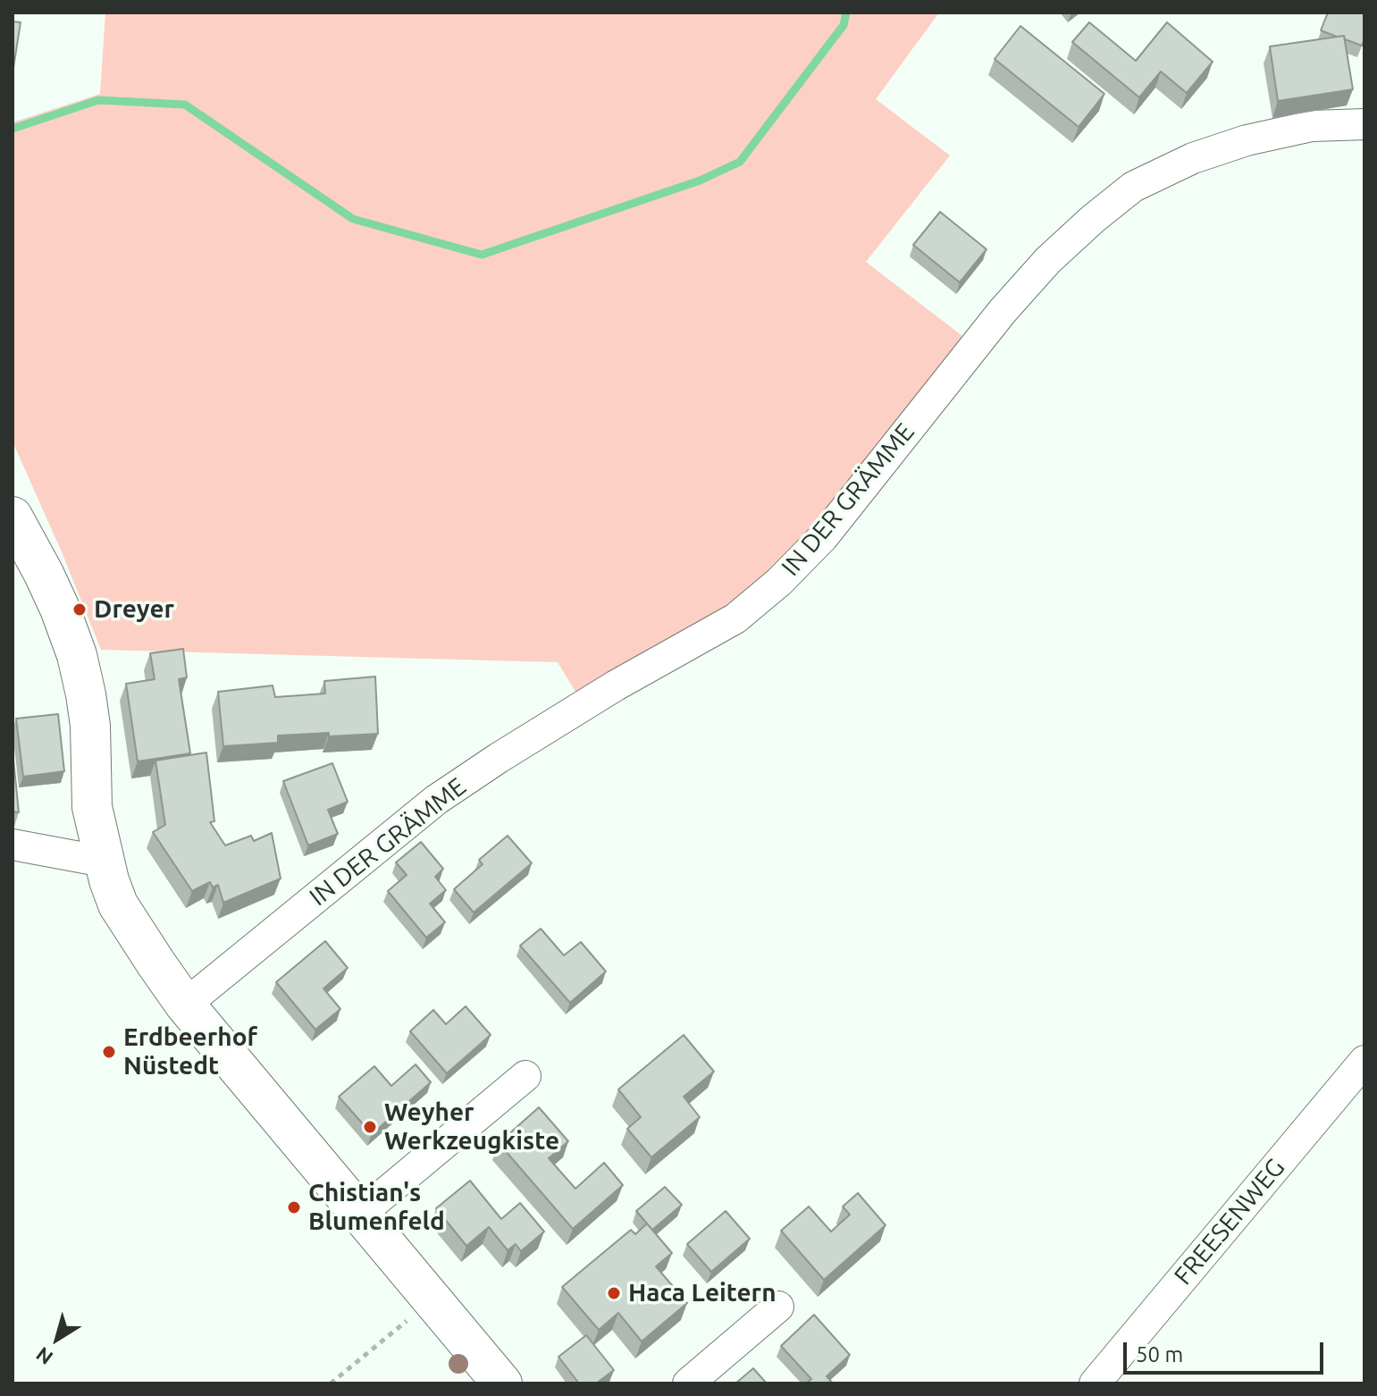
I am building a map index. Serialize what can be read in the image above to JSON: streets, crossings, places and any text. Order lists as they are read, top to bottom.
{
  "streets": {
    "street": ["IN DER GRÄMME", "FREESENWEG"]
  },
  "places": [
    "Dreyer",
    "Erdbeerhof Nüstedt",
    "Weyher Werkzeugkiste",
    "Chistian's Blumenfeld",
    "Haca Leitern"
  ],
  "scale_bar": "50 m",
  "north": "bottom left"
}
